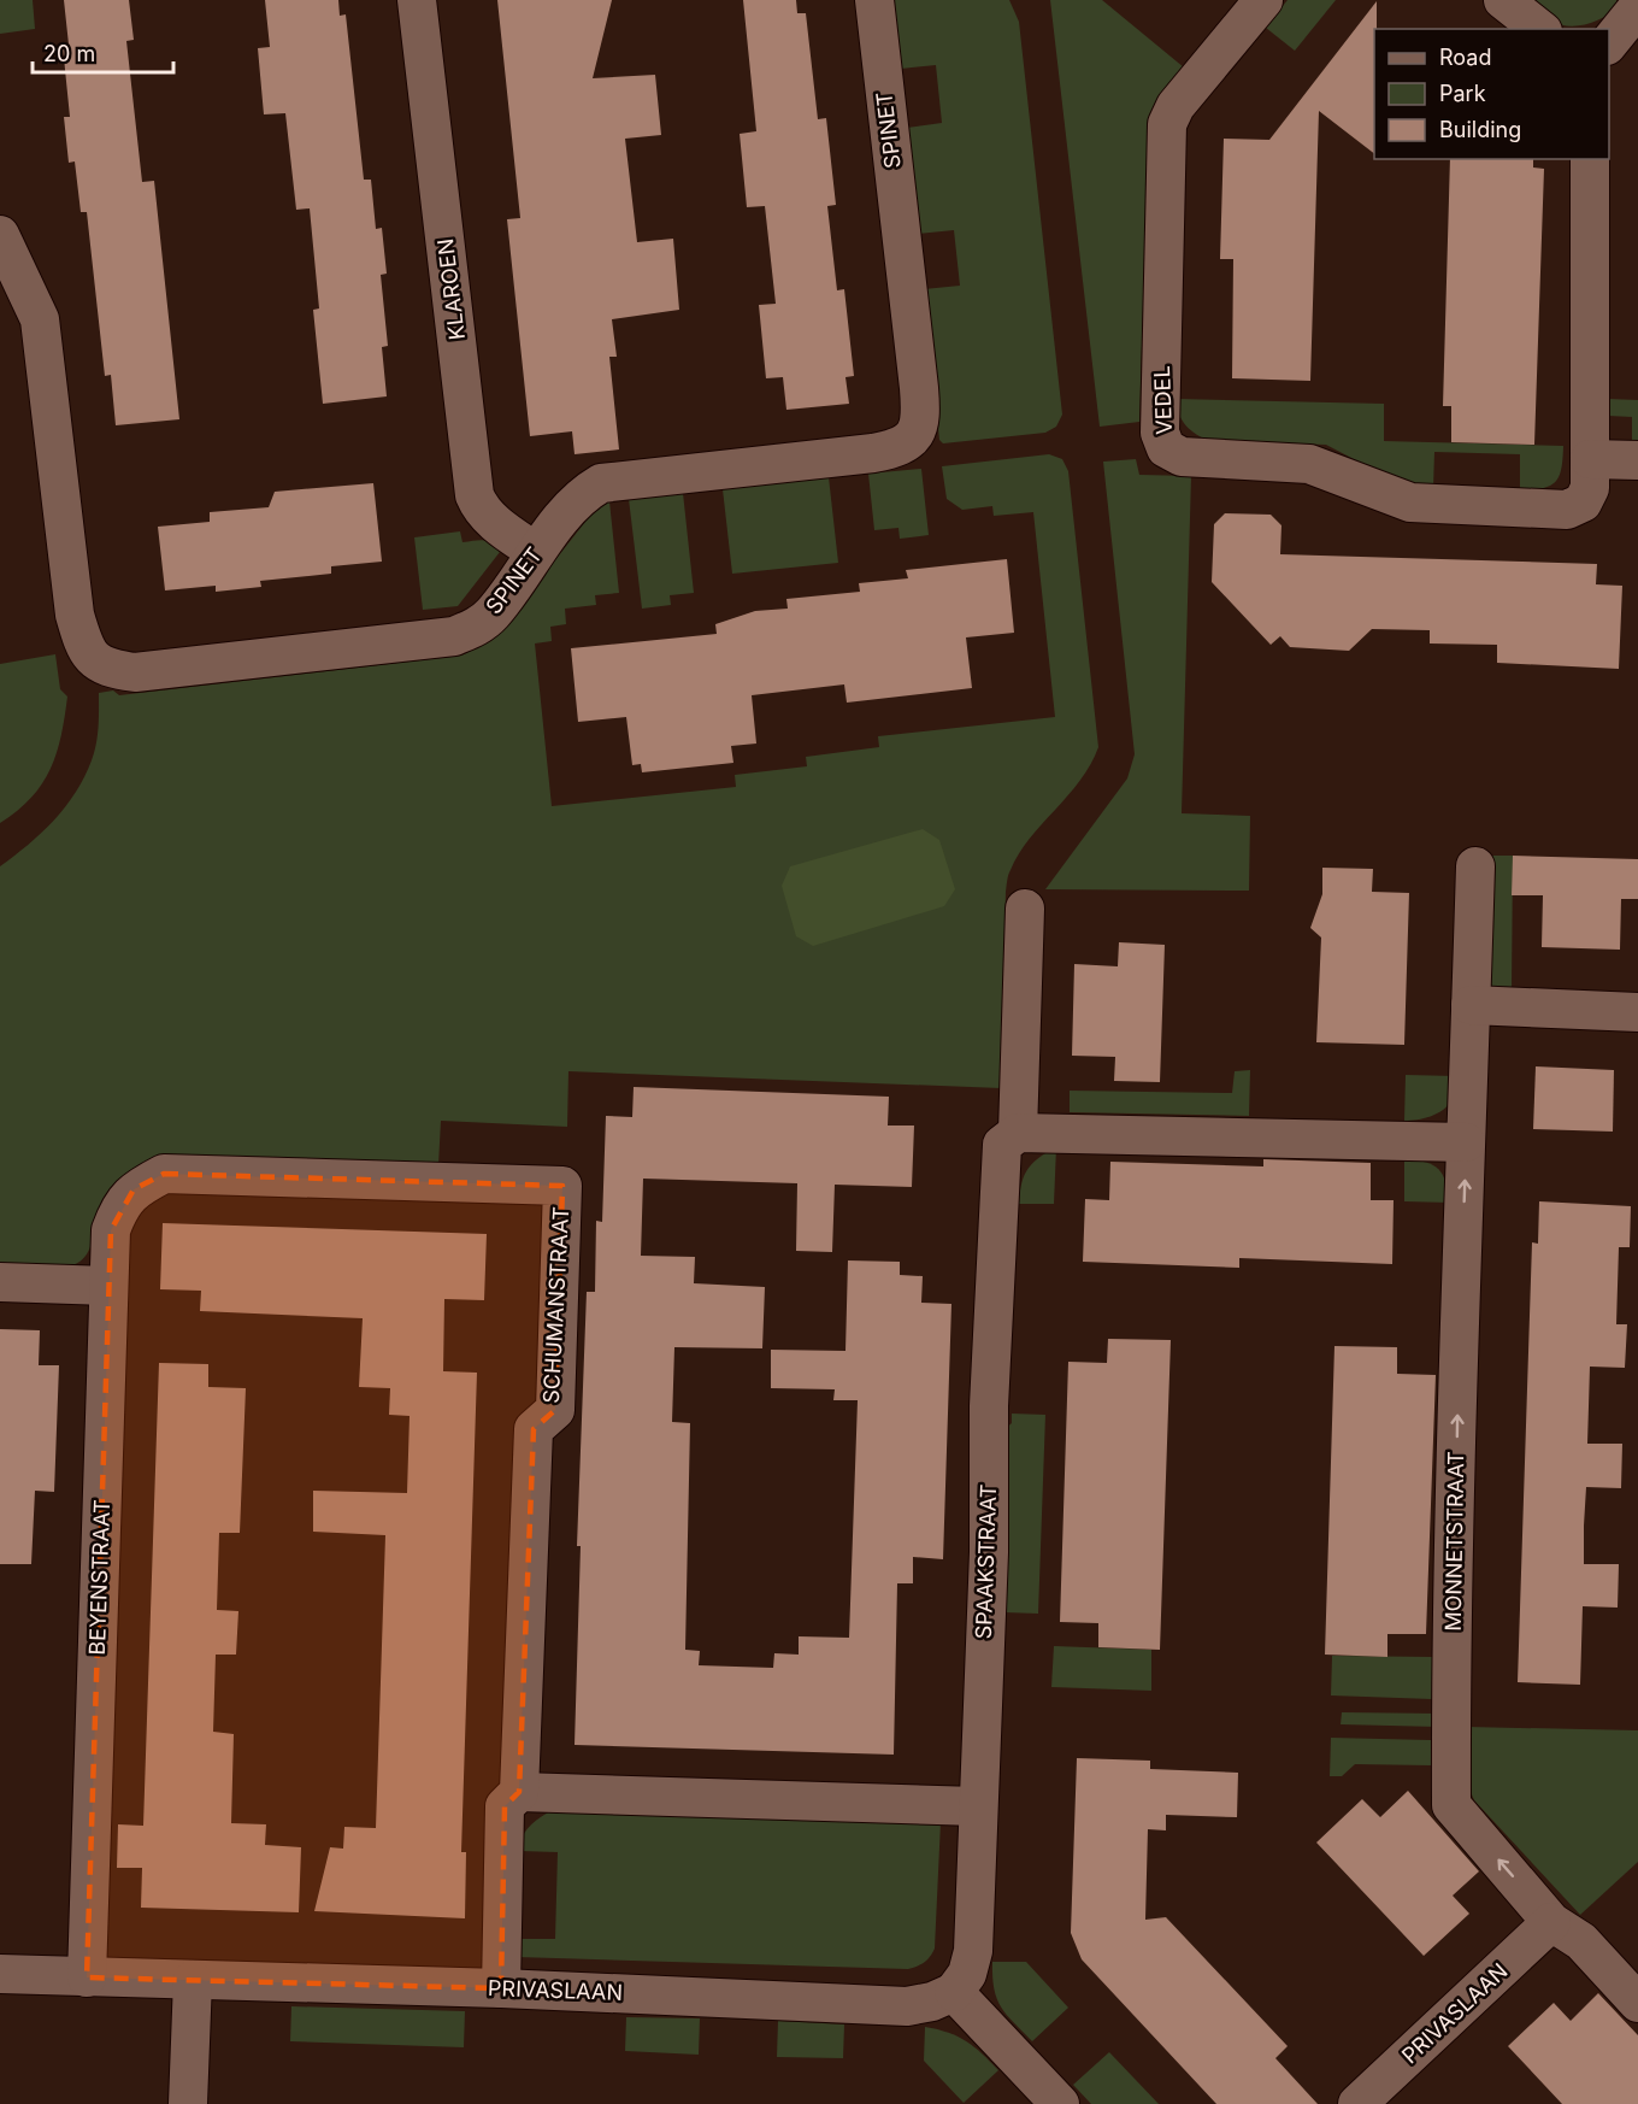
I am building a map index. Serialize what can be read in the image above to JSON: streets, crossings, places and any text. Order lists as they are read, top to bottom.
{
  "streets": {
    "street": [
      "SPINET",
      "KLAROEN",
      "VEDEL",
      "SCHUMANSTRAAT",
      "MONNETSTRAAT",
      "SPAAKSTRAAT",
      "BEYENSTRAAT",
      "PRIVASLAAN"
    ]
  },
  "crossings": [
    ["SPINET", "KLAROEN"],
    ["SCHUMANSTRAAT", "BEYENSTRAAT"],
    ["SCHUMANSTRAAT", "PRIVASLAAN"],
    ["MONNETSTRAAT", "PRIVASLAAN"],
    ["SPAAKSTRAAT", "PRIVASLAAN"],
    ["BEYENSTRAAT", "PRIVASLAAN"]
  ],
  "one_way": ["MONNETSTRAAT"],
  "legend": ["Road", "Park", "Building"],
  "scale_bar": "20 m"
}
